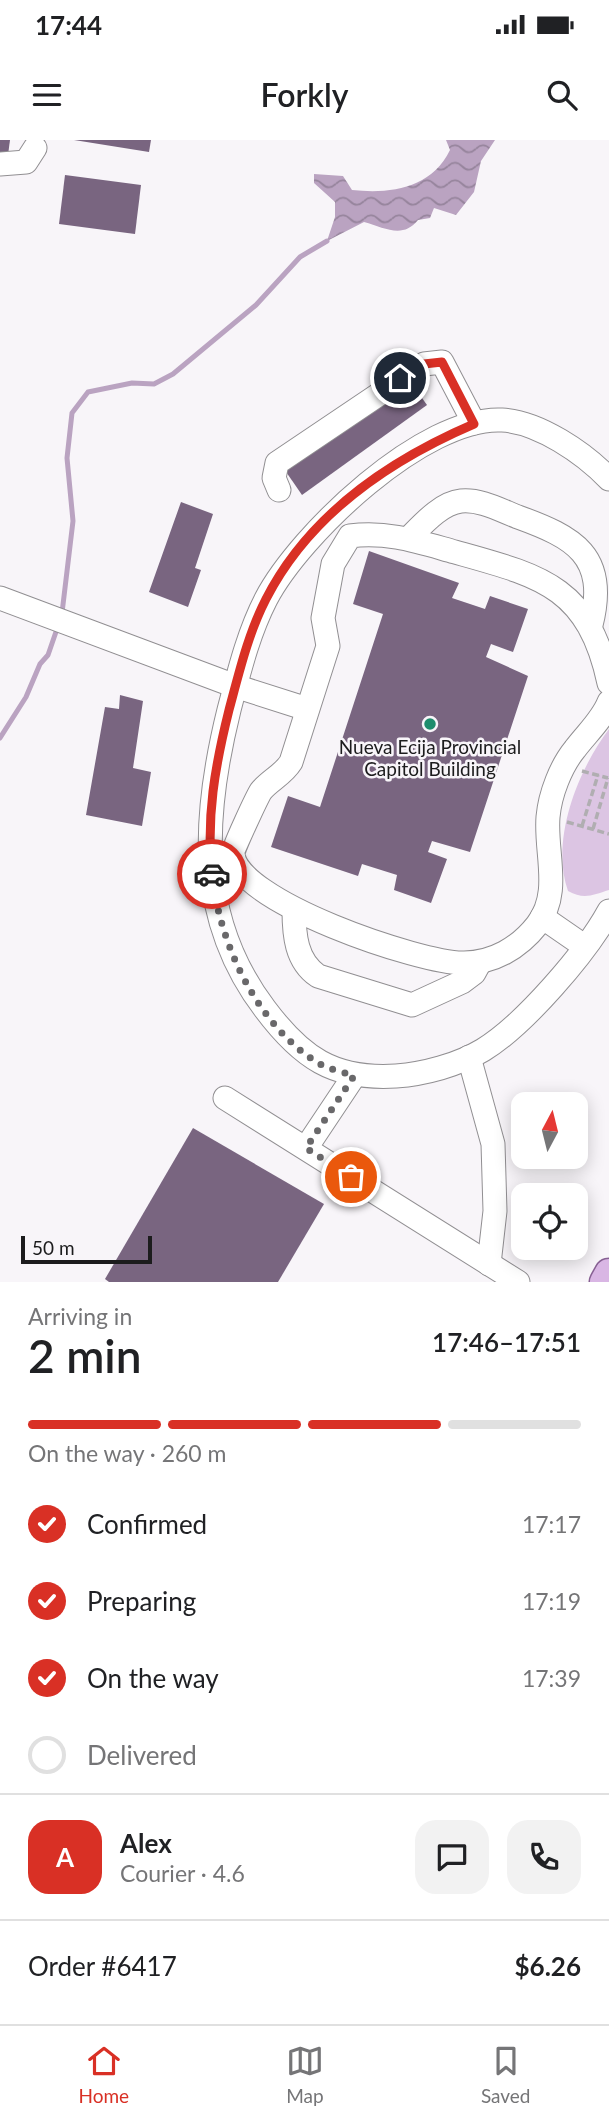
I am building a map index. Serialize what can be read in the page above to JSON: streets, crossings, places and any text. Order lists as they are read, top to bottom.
{
  "places": ["Nueva Ecija Provincial Capitol Building"],
  "scale_bar": "50 m",
  "north": "top",
  "page": {
    "status": "17:44",
    "header": "Forkly",
    "scale": "50 m",
    "heading": ["2 min", "Arriving in", "17:46–17:51"],
    "panel": [
      "Alex",
      "Courier · 4.6",
      "Order #6417",
      "$6.26"
    ],
    "bar": "On the way · 260 m",
    "list": [
      ["Confirmed", "17:17"],
      ["Preparing", "17:19"],
      ["On the way", "17:39"],
      "Delivered"
    ],
    "round": "A",
    "tabs": ["Home", "Map", "Saved"]
  }
}
